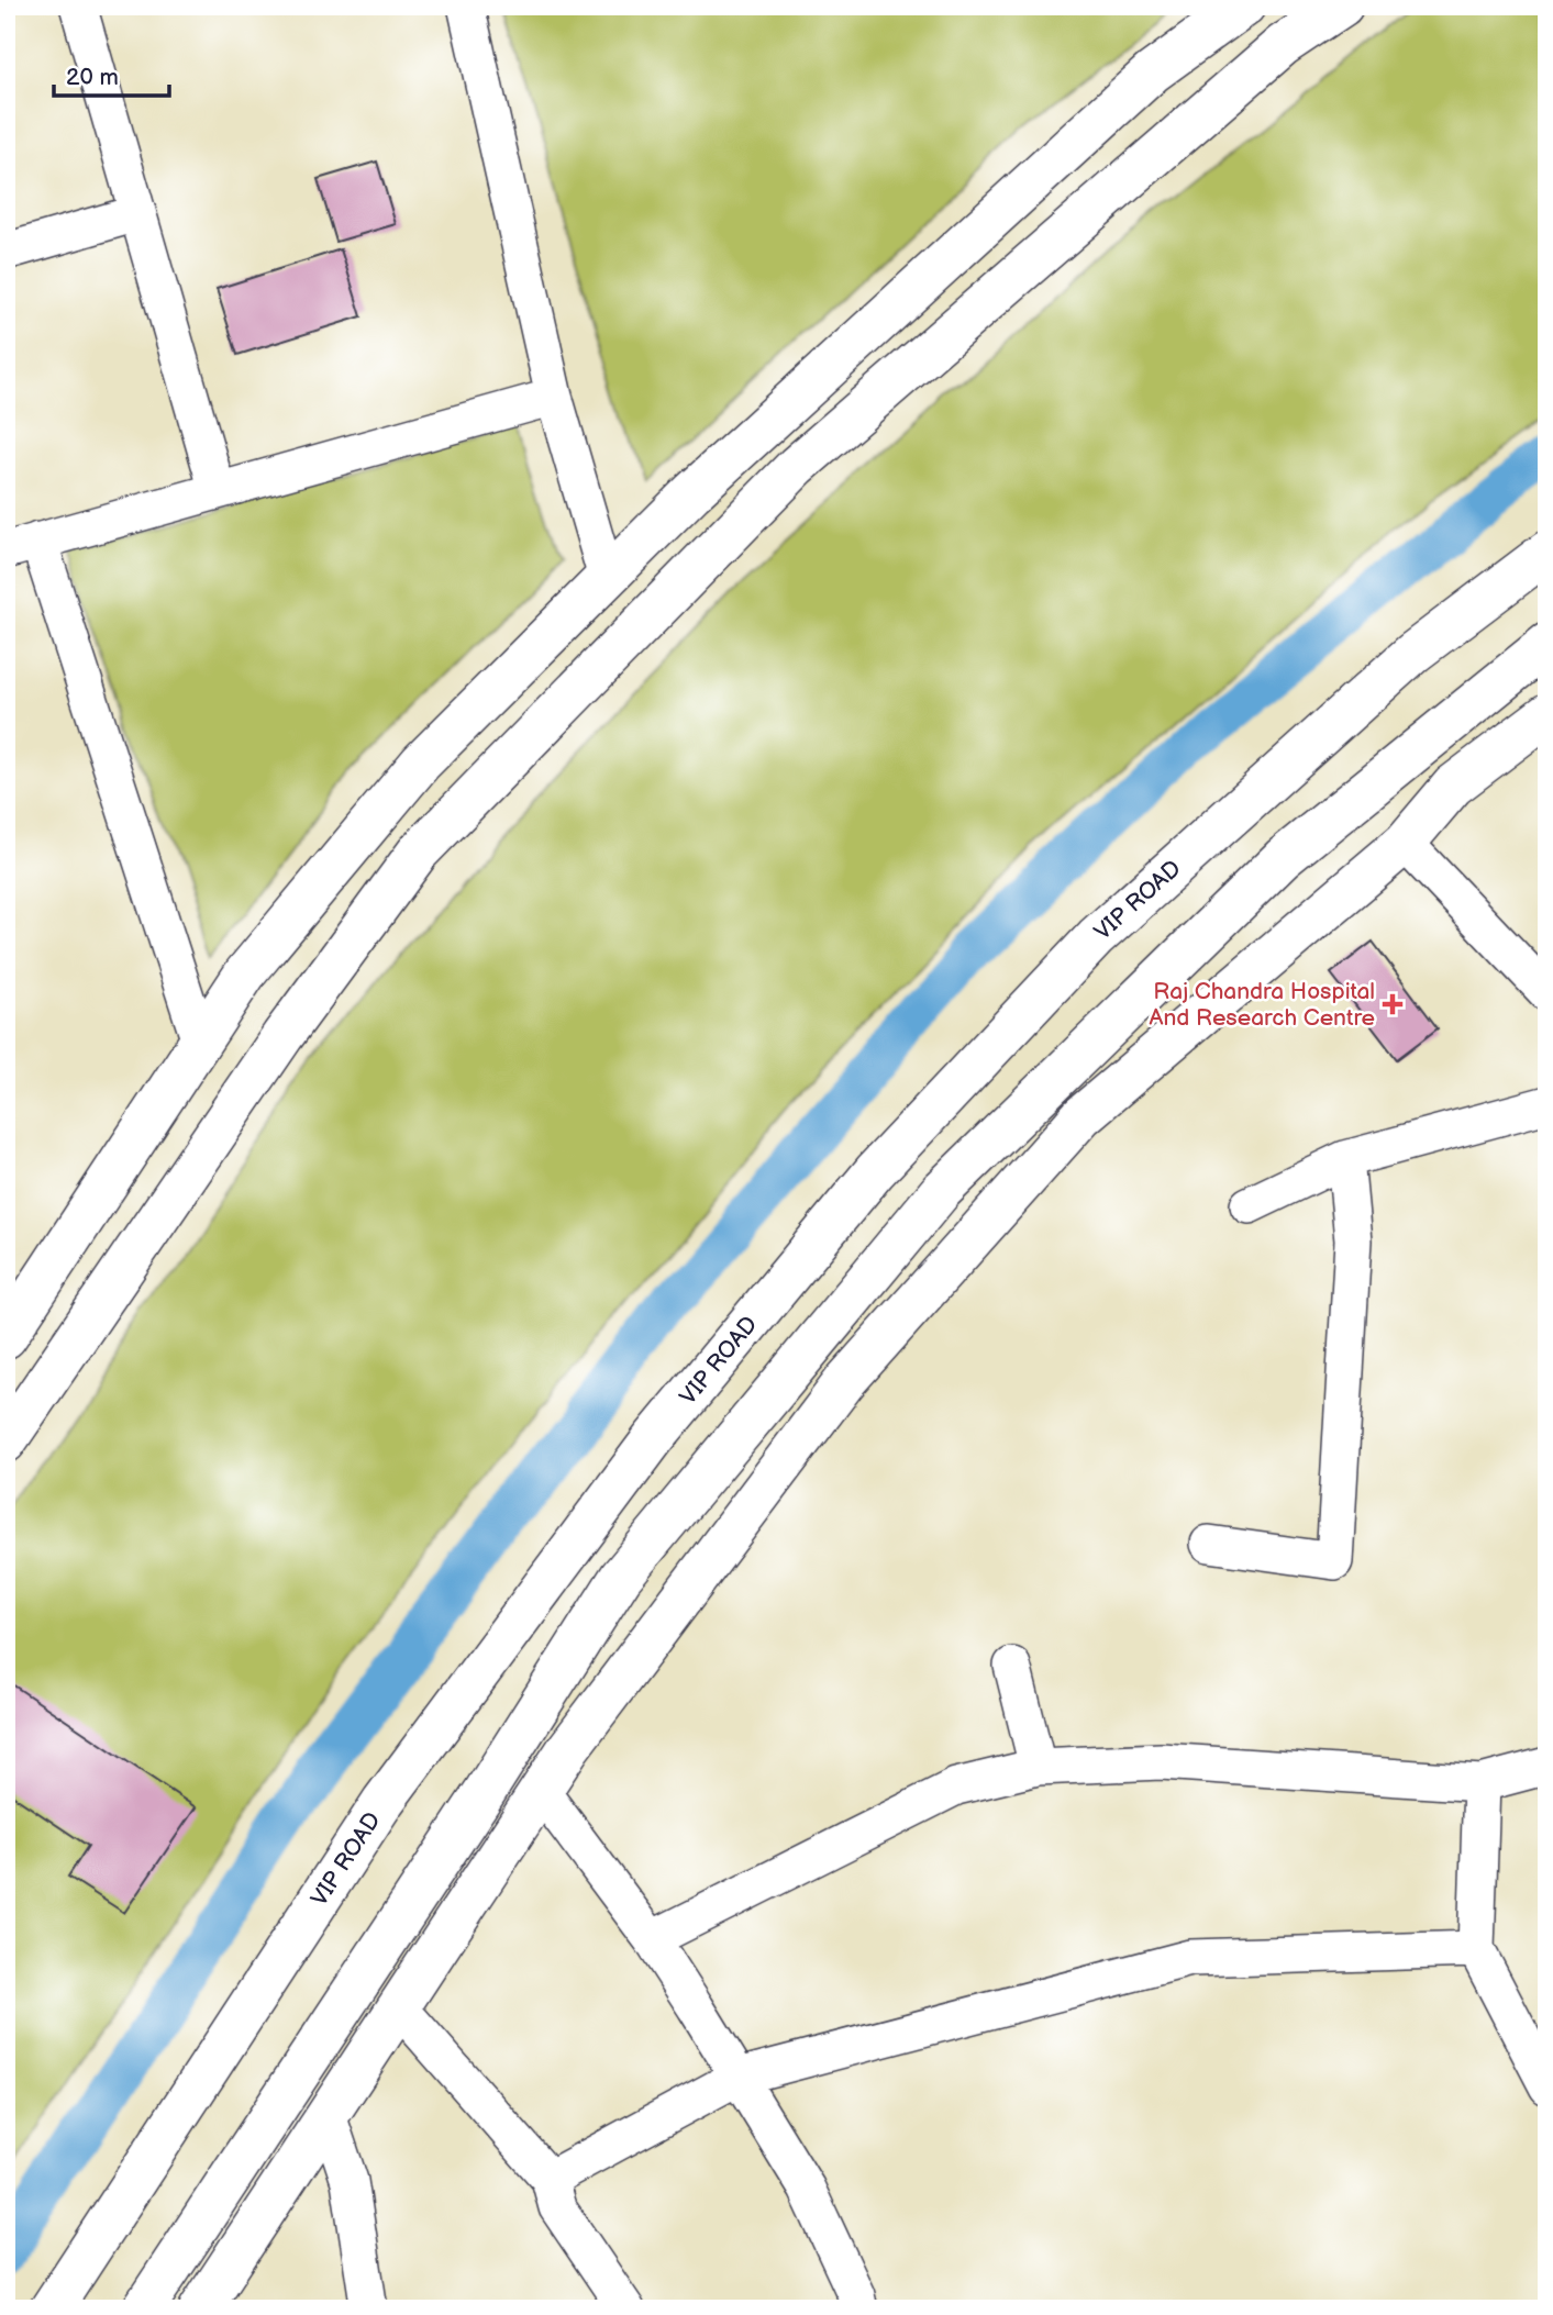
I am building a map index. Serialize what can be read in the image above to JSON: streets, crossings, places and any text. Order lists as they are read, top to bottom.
{
  "streets": {
    "street": ["VIP ROAD"]
  },
  "places": {
    "health": ["Raj Chandra Hospital And Research Centre"]
  },
  "scale_bar": "20 m"
}
